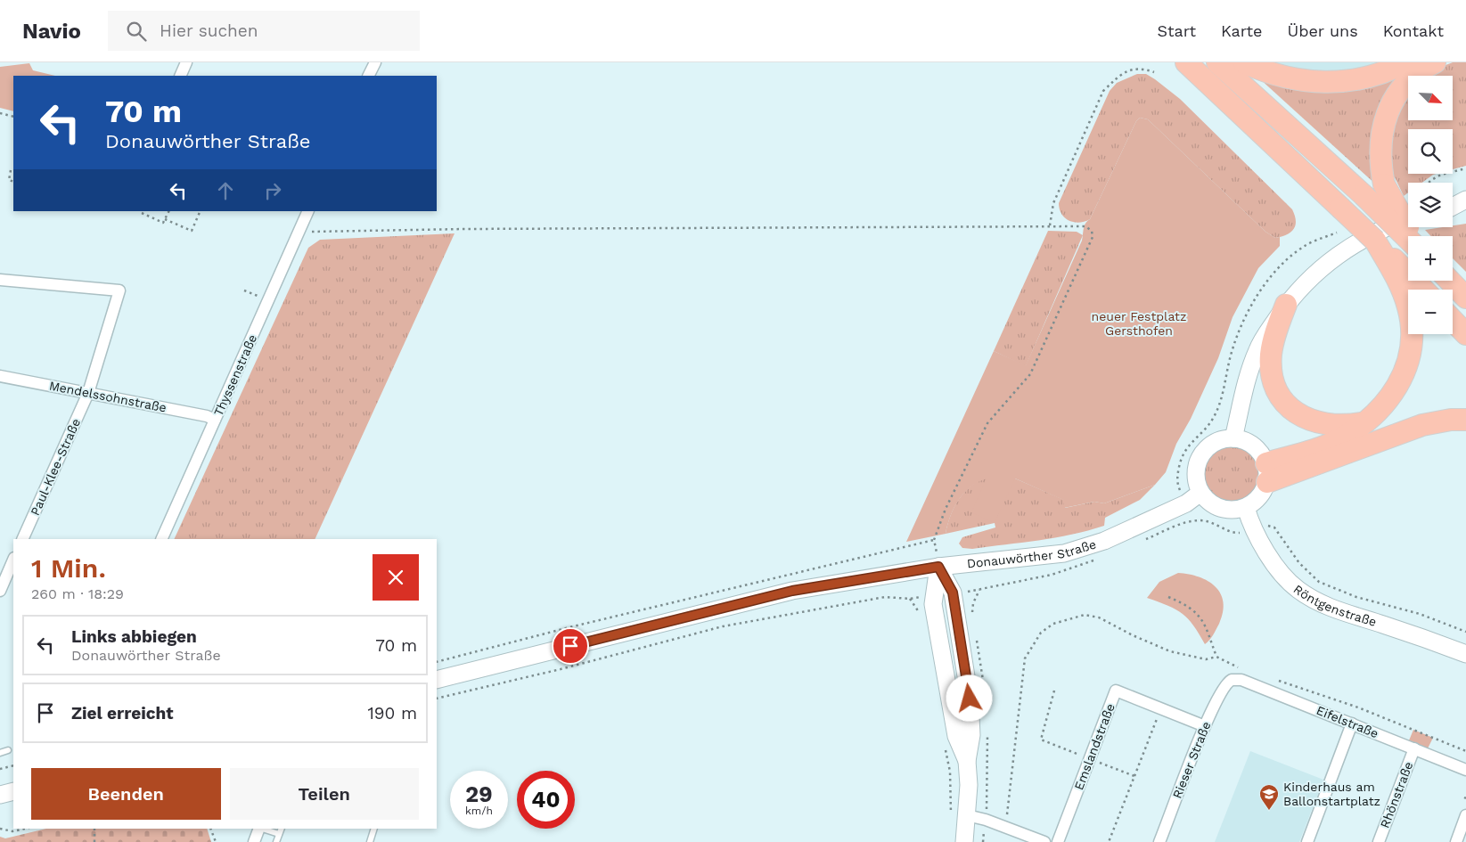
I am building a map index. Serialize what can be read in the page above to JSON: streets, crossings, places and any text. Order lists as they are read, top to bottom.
{
  "streets": {
    "main road": ["Donauwörther Straße", "Röntgenstraße"],
    "street": [
      "Thyssenstraße",
      "Mendelssohnstraße",
      "Paul-Klee-Straße",
      "Eifelstraße",
      "Emslandstraße",
      "Rieser Straße",
      "Rhönstraße"
    ]
  },
  "crossings": [
    ["Thyssenstraße", "Mendelssohnstraße"],
    ["Mendelssohnstraße", "Paul-Klee-Straße"],
    ["Donauwörther Straße", "Röntgenstraße"],
    ["Eifelstraße", "Rieser Straße"],
    ["Eifelstraße", "Rhönstraße"],
    ["Emslandstraße", "Rieser Straße"]
  ],
  "parks": ["neuer Festplatz Gersthofen"],
  "places": {
    "school or university": ["Kinderhaus am Ballonstartplatz"]
  },
  "north": "bottom right",
  "page": {
    "header": "Navio",
    "search": "Hier suchen",
    "nav": [
      "Start",
      "Karte",
      "Über uns",
      "Kontakt"
    ],
    "map_buttons": ["+", "−"],
    "turn": ["70 m", "Donauwörther Straße"],
    "heading": ["1 Min.", "260 m · 18:29"],
    "list": [
      {
        "name": "Links abbiegen",
        "note": "Donauwörther Straße",
        "value": "70 m"
      },
      {
        "name": "Ziel erreicht",
        "value": "190 m"
      }
    ],
    "buttons": ["Beenden", "Teilen"],
    "speed": "29 km/h",
    "limit": "40"
  }
}
